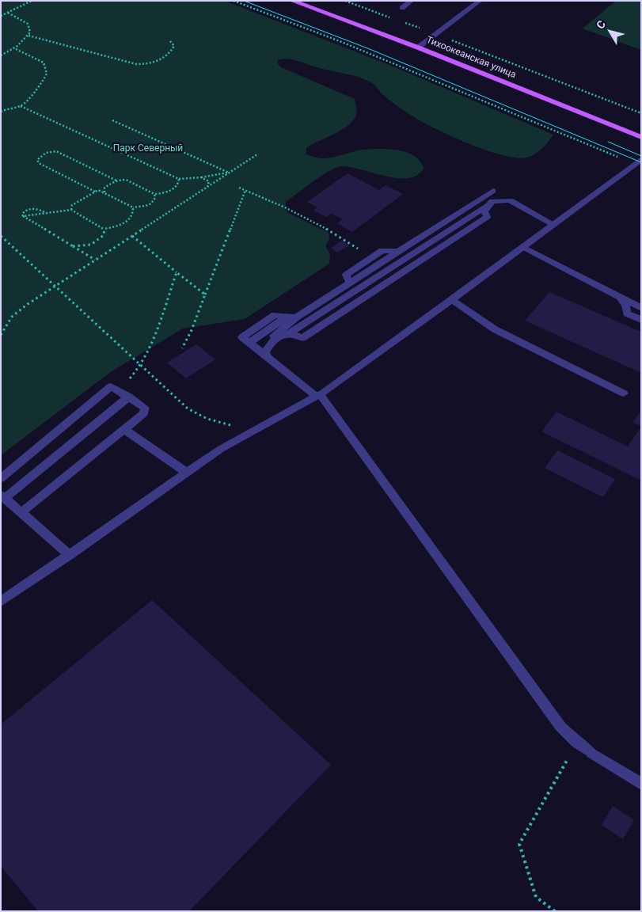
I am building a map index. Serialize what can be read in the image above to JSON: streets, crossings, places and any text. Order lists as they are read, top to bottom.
{
  "streets": {
    "main road": ["Тихоокеанская улица"]
  },
  "parks": ["Парк Северный"],
  "north": "top left"
}
